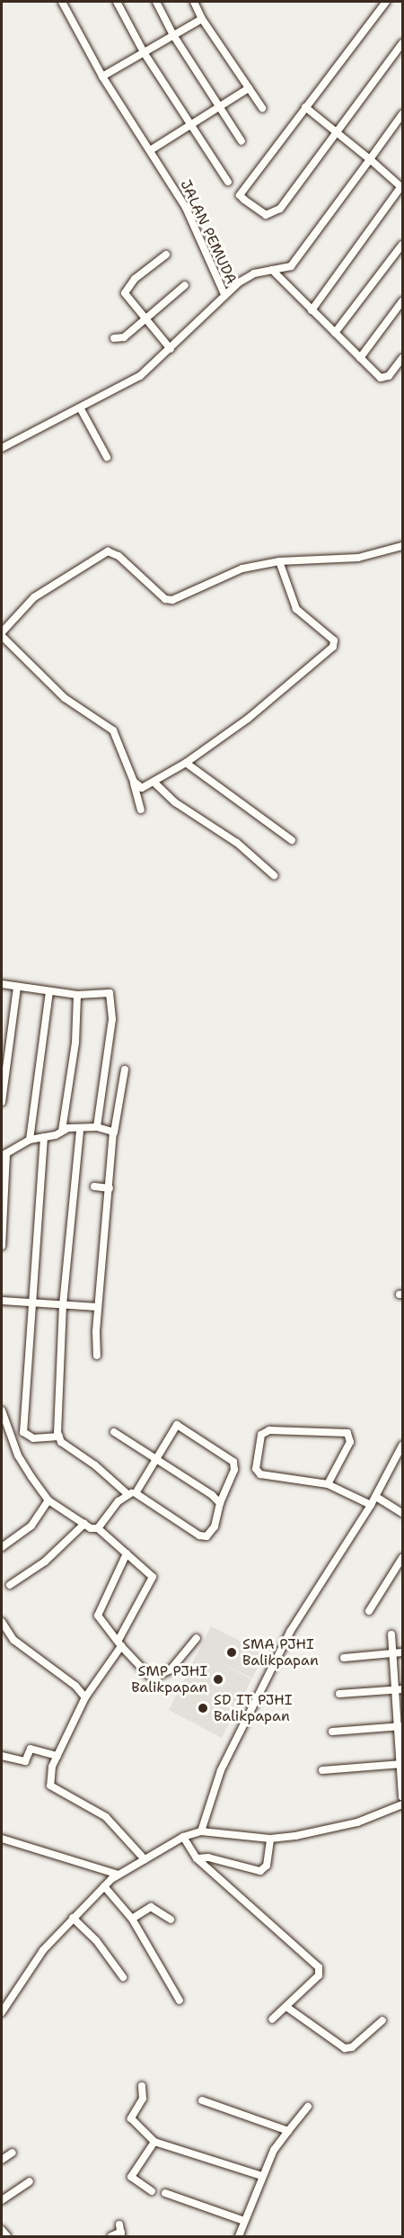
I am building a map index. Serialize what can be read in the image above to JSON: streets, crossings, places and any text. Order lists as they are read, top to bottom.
{
  "streets": {
    "street": ["JALAN PEMUDA"]
  },
  "places": ["SMA PJHI Balikpapan", "SMP PJHI Balikpapan", "SD IT PJHI Balikpapan"]
}
